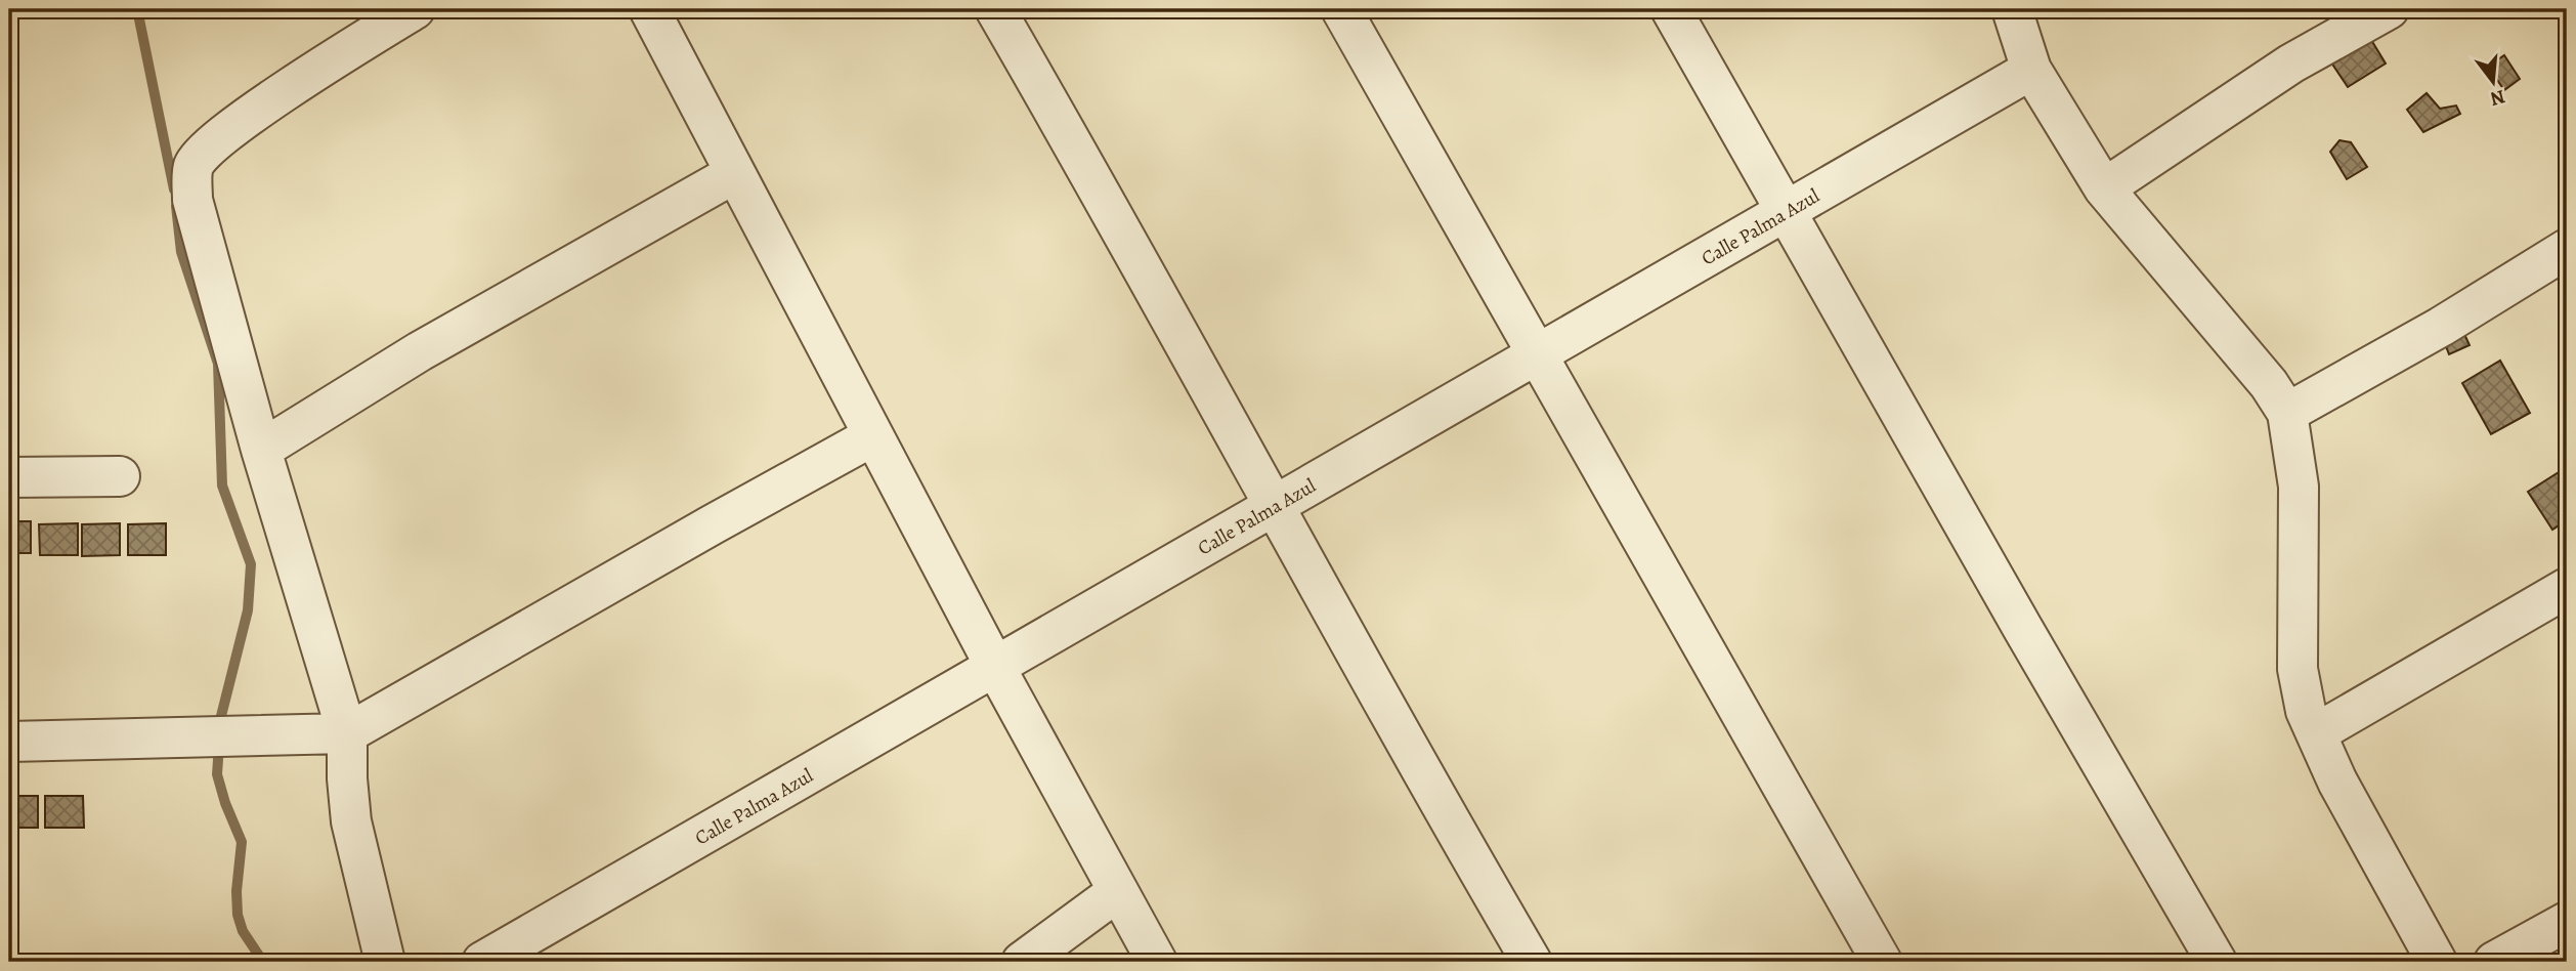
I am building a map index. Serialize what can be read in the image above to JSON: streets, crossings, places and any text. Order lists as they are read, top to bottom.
{
  "streets": {
    "street": ["Calle Palma Azul"]
  },
  "north": "bottom"
}
